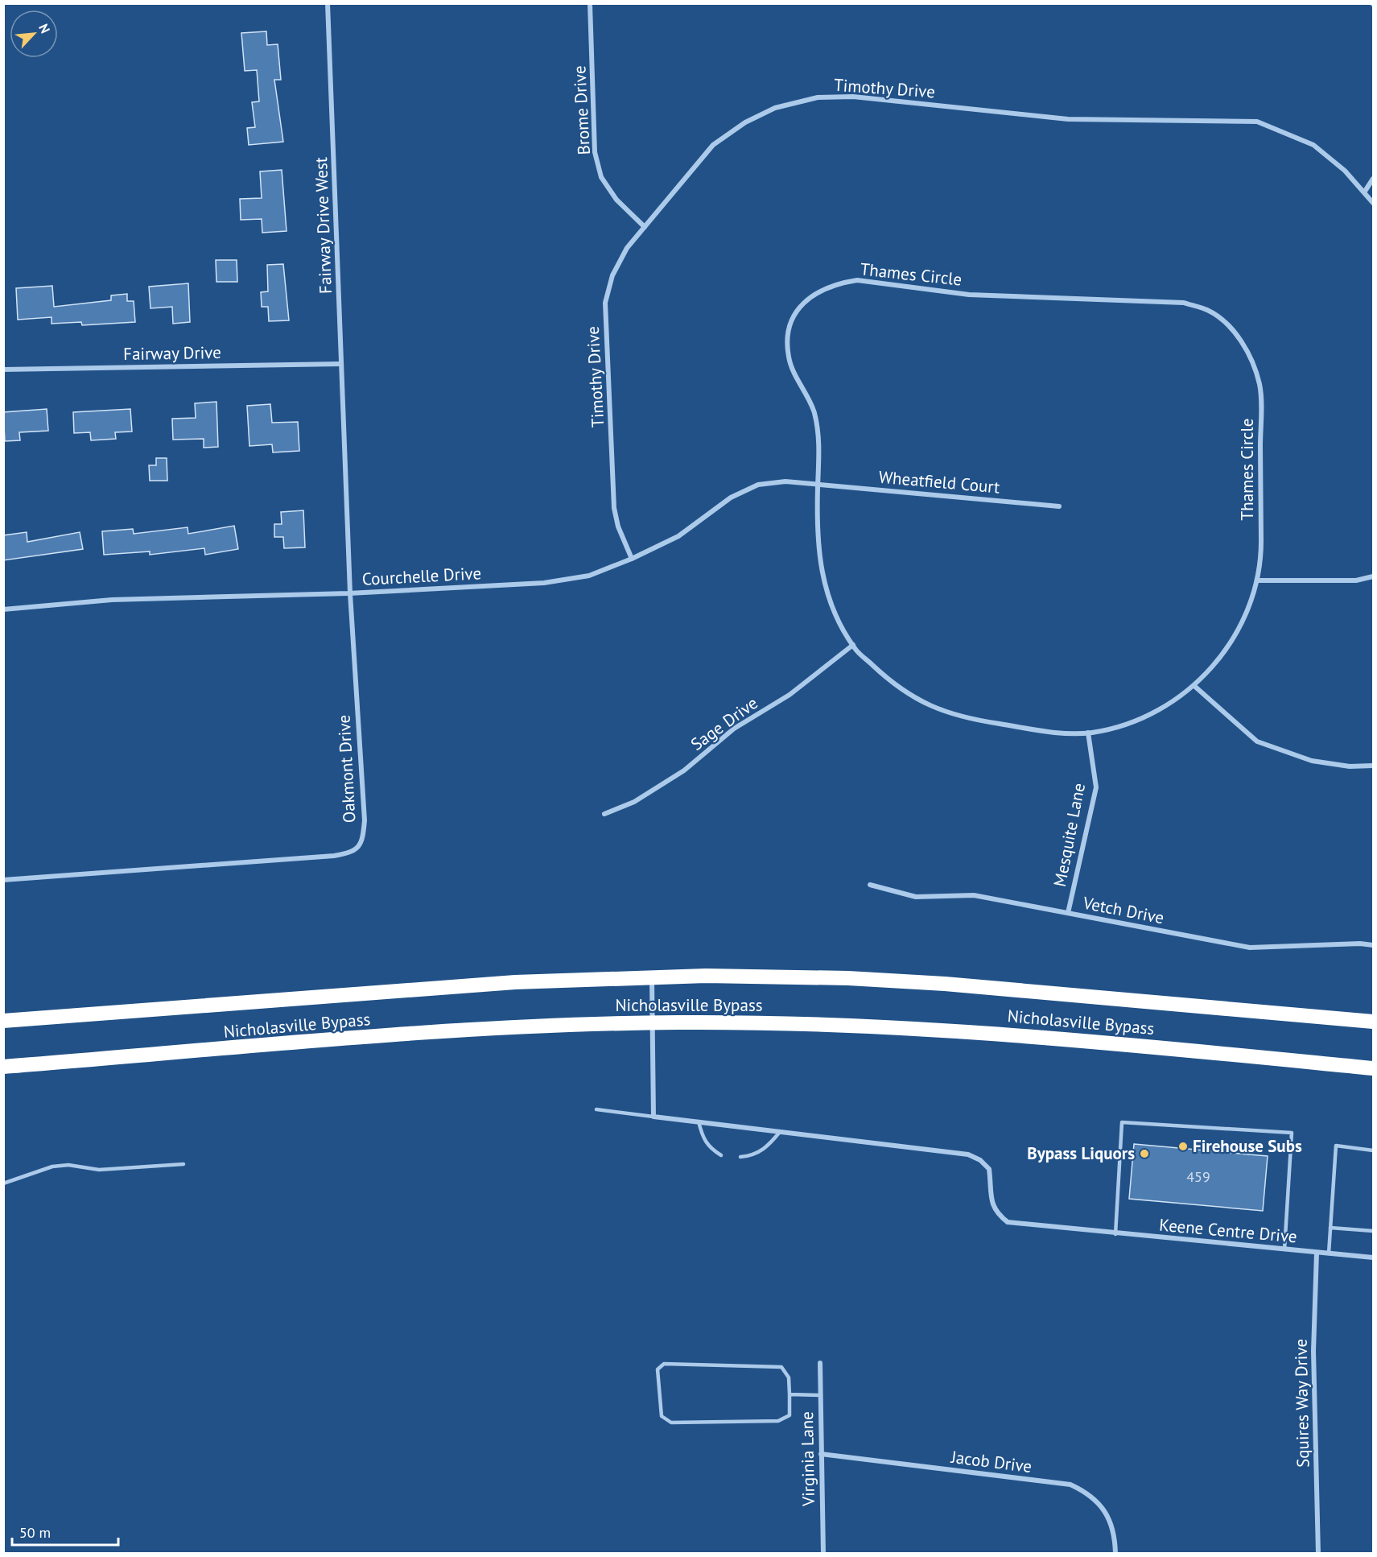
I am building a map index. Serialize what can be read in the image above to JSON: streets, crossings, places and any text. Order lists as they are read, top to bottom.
{
  "streets": {
    "highway": ["Nicholasville Bypass"],
    "street": [
      "Timothy Drive",
      "Brome Drive",
      "Fairway Drive West",
      "Thames Circle",
      "Fairway Drive",
      "Wheatfield Court",
      "Courchelle Drive",
      "Sage Drive",
      "Oakmont Drive",
      "Mesquite Lane",
      "Vetch Drive",
      "Keene Centre Drive",
      "Squires Way Drive",
      "Virginia Lane",
      "Jacob Drive"
    ]
  },
  "crossings": [
    ["Timothy Drive", "Brome Drive"],
    ["Timothy Drive", "Courchelle Drive"],
    ["Fairway Drive West", "Fairway Drive"],
    ["Fairway Drive West", "Oakmont Drive"],
    ["Thames Circle", "Wheatfield Court"],
    ["Thames Circle", "Courchelle Drive"],
    ["Thames Circle", "Sage Drive"],
    ["Thames Circle", "Mesquite Lane"],
    ["Wheatfield Court", "Courchelle Drive"],
    ["Courchelle Drive", "Oakmont Drive"],
    ["Mesquite Lane", "Vetch Drive"],
    ["Keene Centre Drive", "Squires Way Drive"],
    ["Virginia Lane", "Jacob Drive"]
  ],
  "places": ["Firehouse Subs", "Bypass Liquors"],
  "house_numbers": ["459"],
  "scale_bar": "50 m",
  "north": "top right"
}
